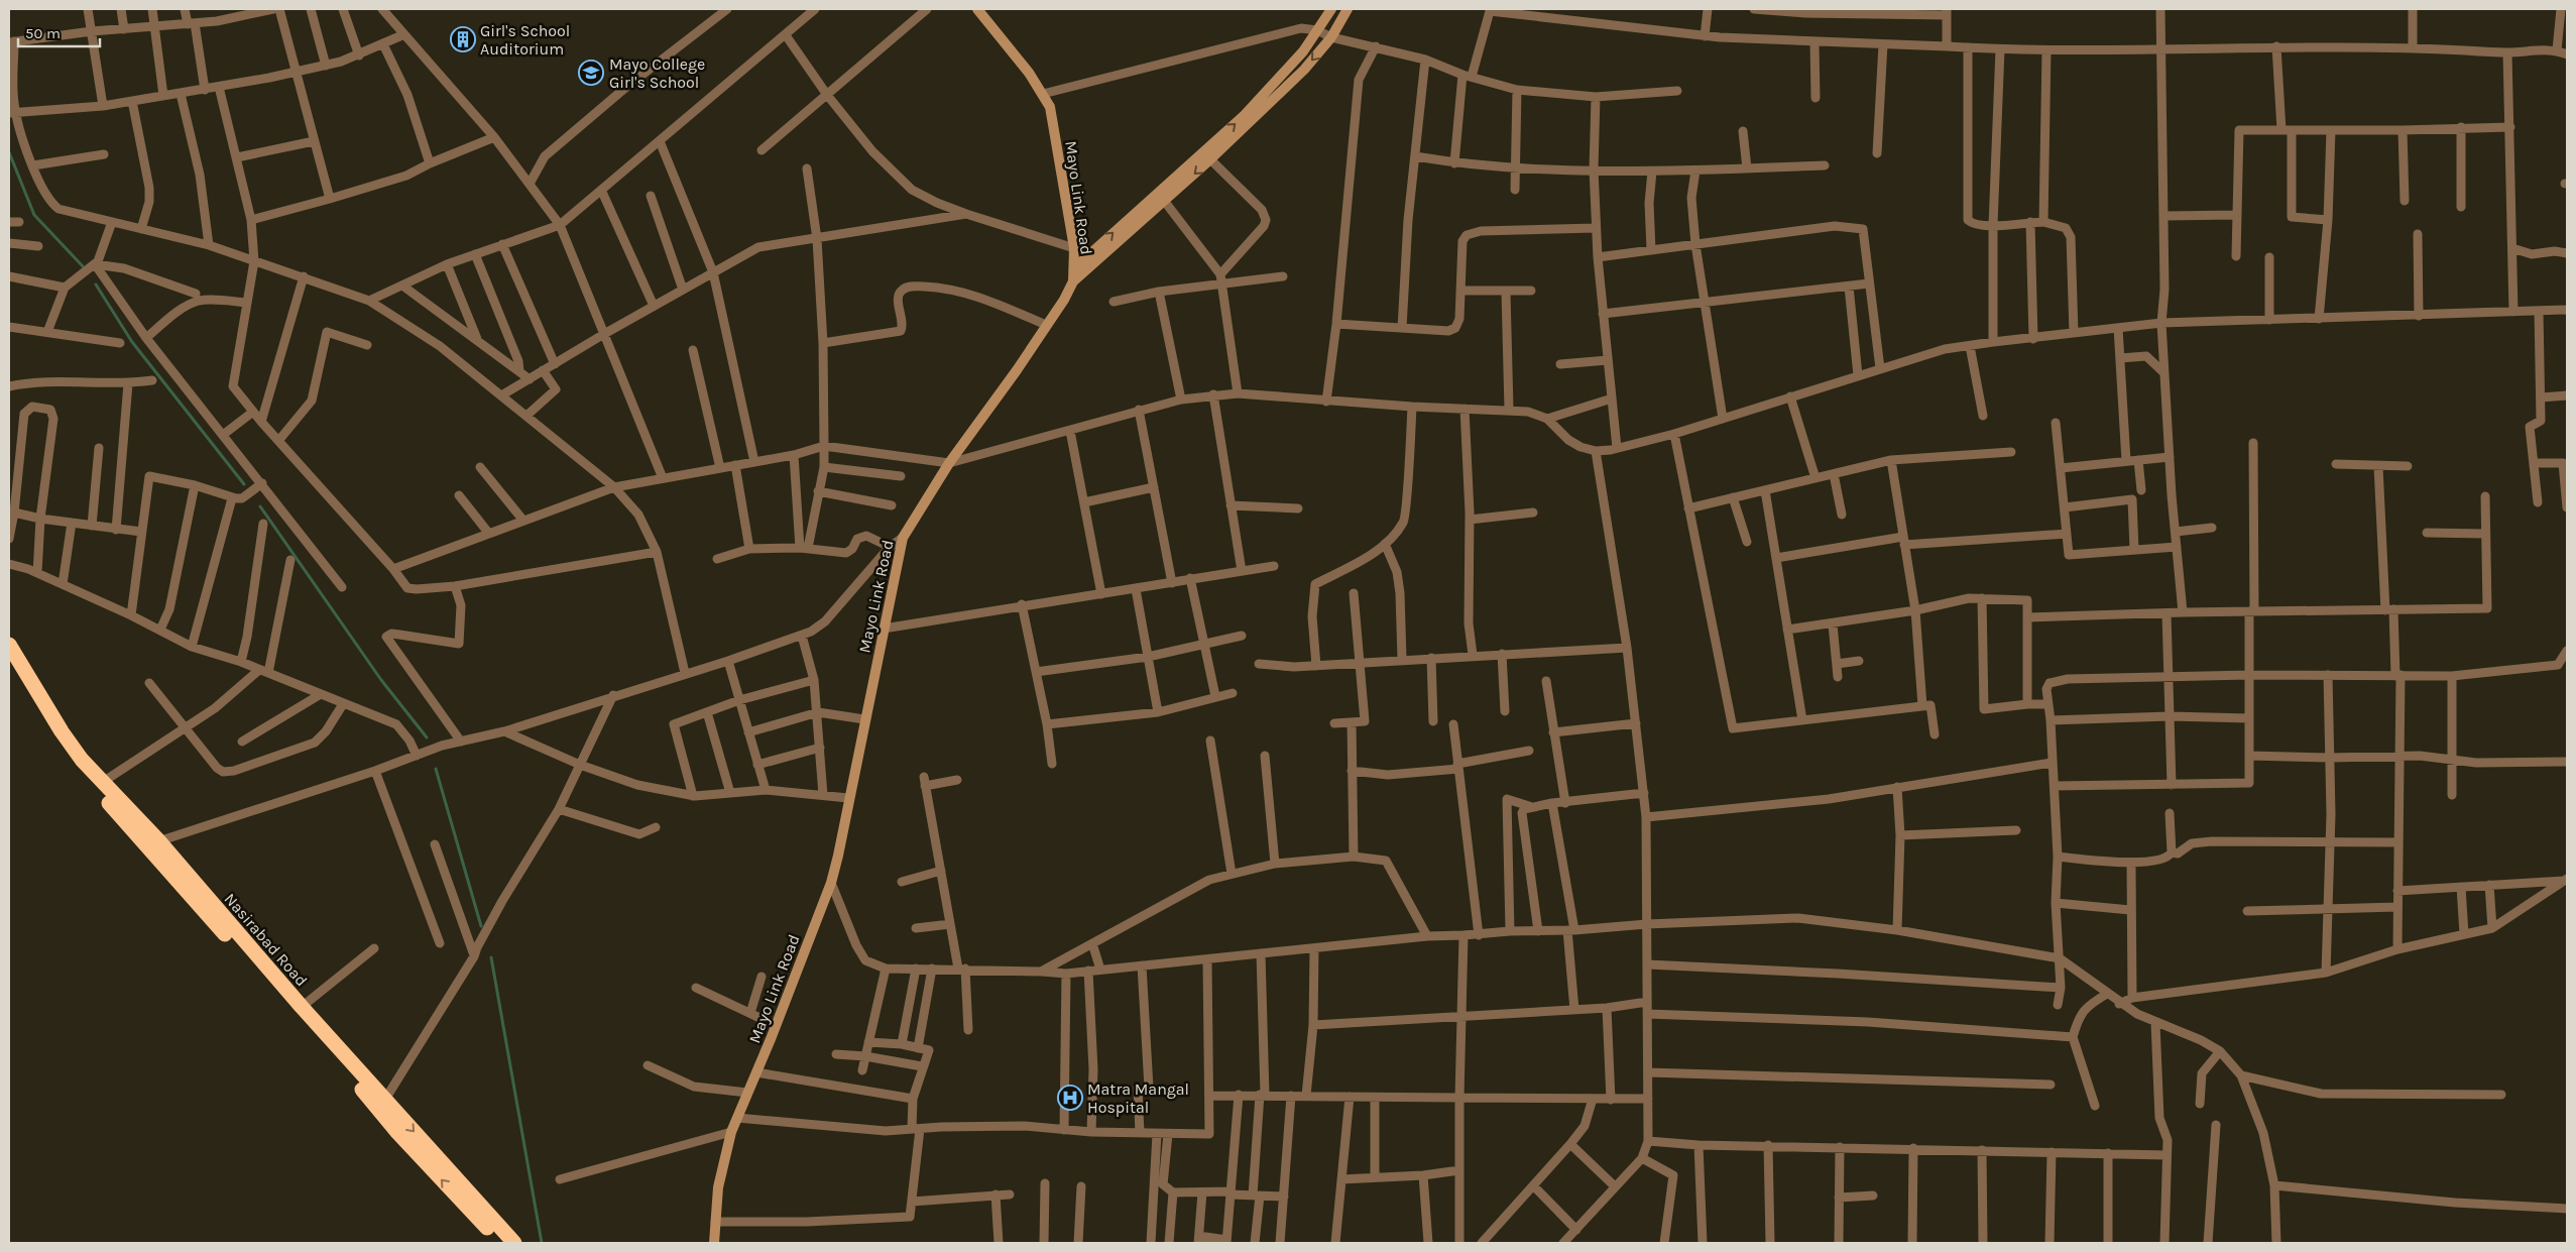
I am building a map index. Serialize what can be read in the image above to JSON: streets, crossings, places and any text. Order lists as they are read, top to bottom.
{
  "streets": {
    "highway": ["Nasirabad Road"],
    "street": ["Mayo Link Road"]
  },
  "places": {
    "building": ["Girl's School Auditorium"],
    "school or university": ["Mayo College Girl's School"],
    "hospital": ["Matra Mangal Hospital"]
  },
  "scale_bar": "50 m"
}
